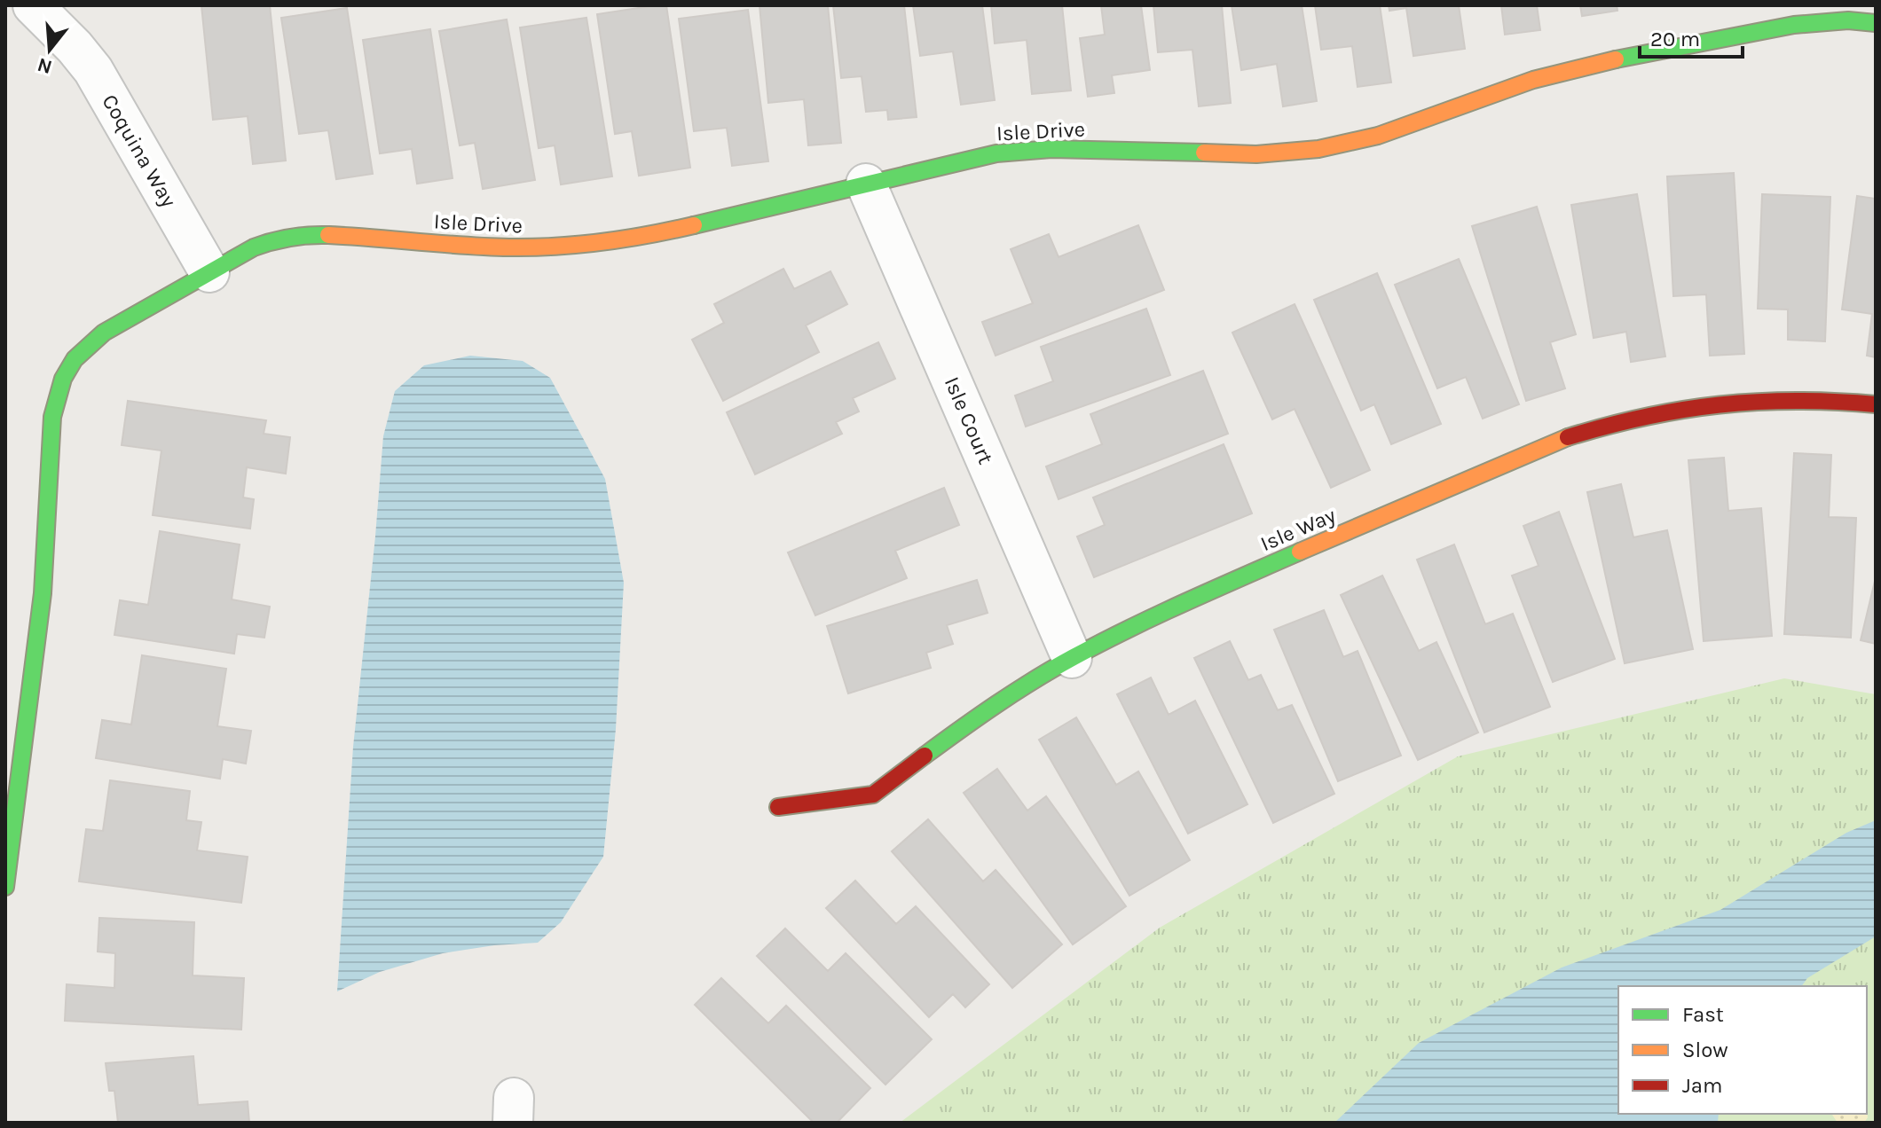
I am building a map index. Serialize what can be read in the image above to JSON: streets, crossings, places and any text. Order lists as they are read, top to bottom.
{
  "streets": {
    "street": [
      "Isle Drive",
      "Coquina Way",
      "Isle Court",
      "Isle Way"
    ]
  },
  "crossings": [
    ["Isle Drive", "Coquina Way"],
    ["Isle Drive", "Isle Court"],
    ["Isle Court", "Isle Way"]
  ],
  "legend": ["Fast", "Slow", "Jam"],
  "scale_bar": "20 m",
  "north": "bottom"
}
